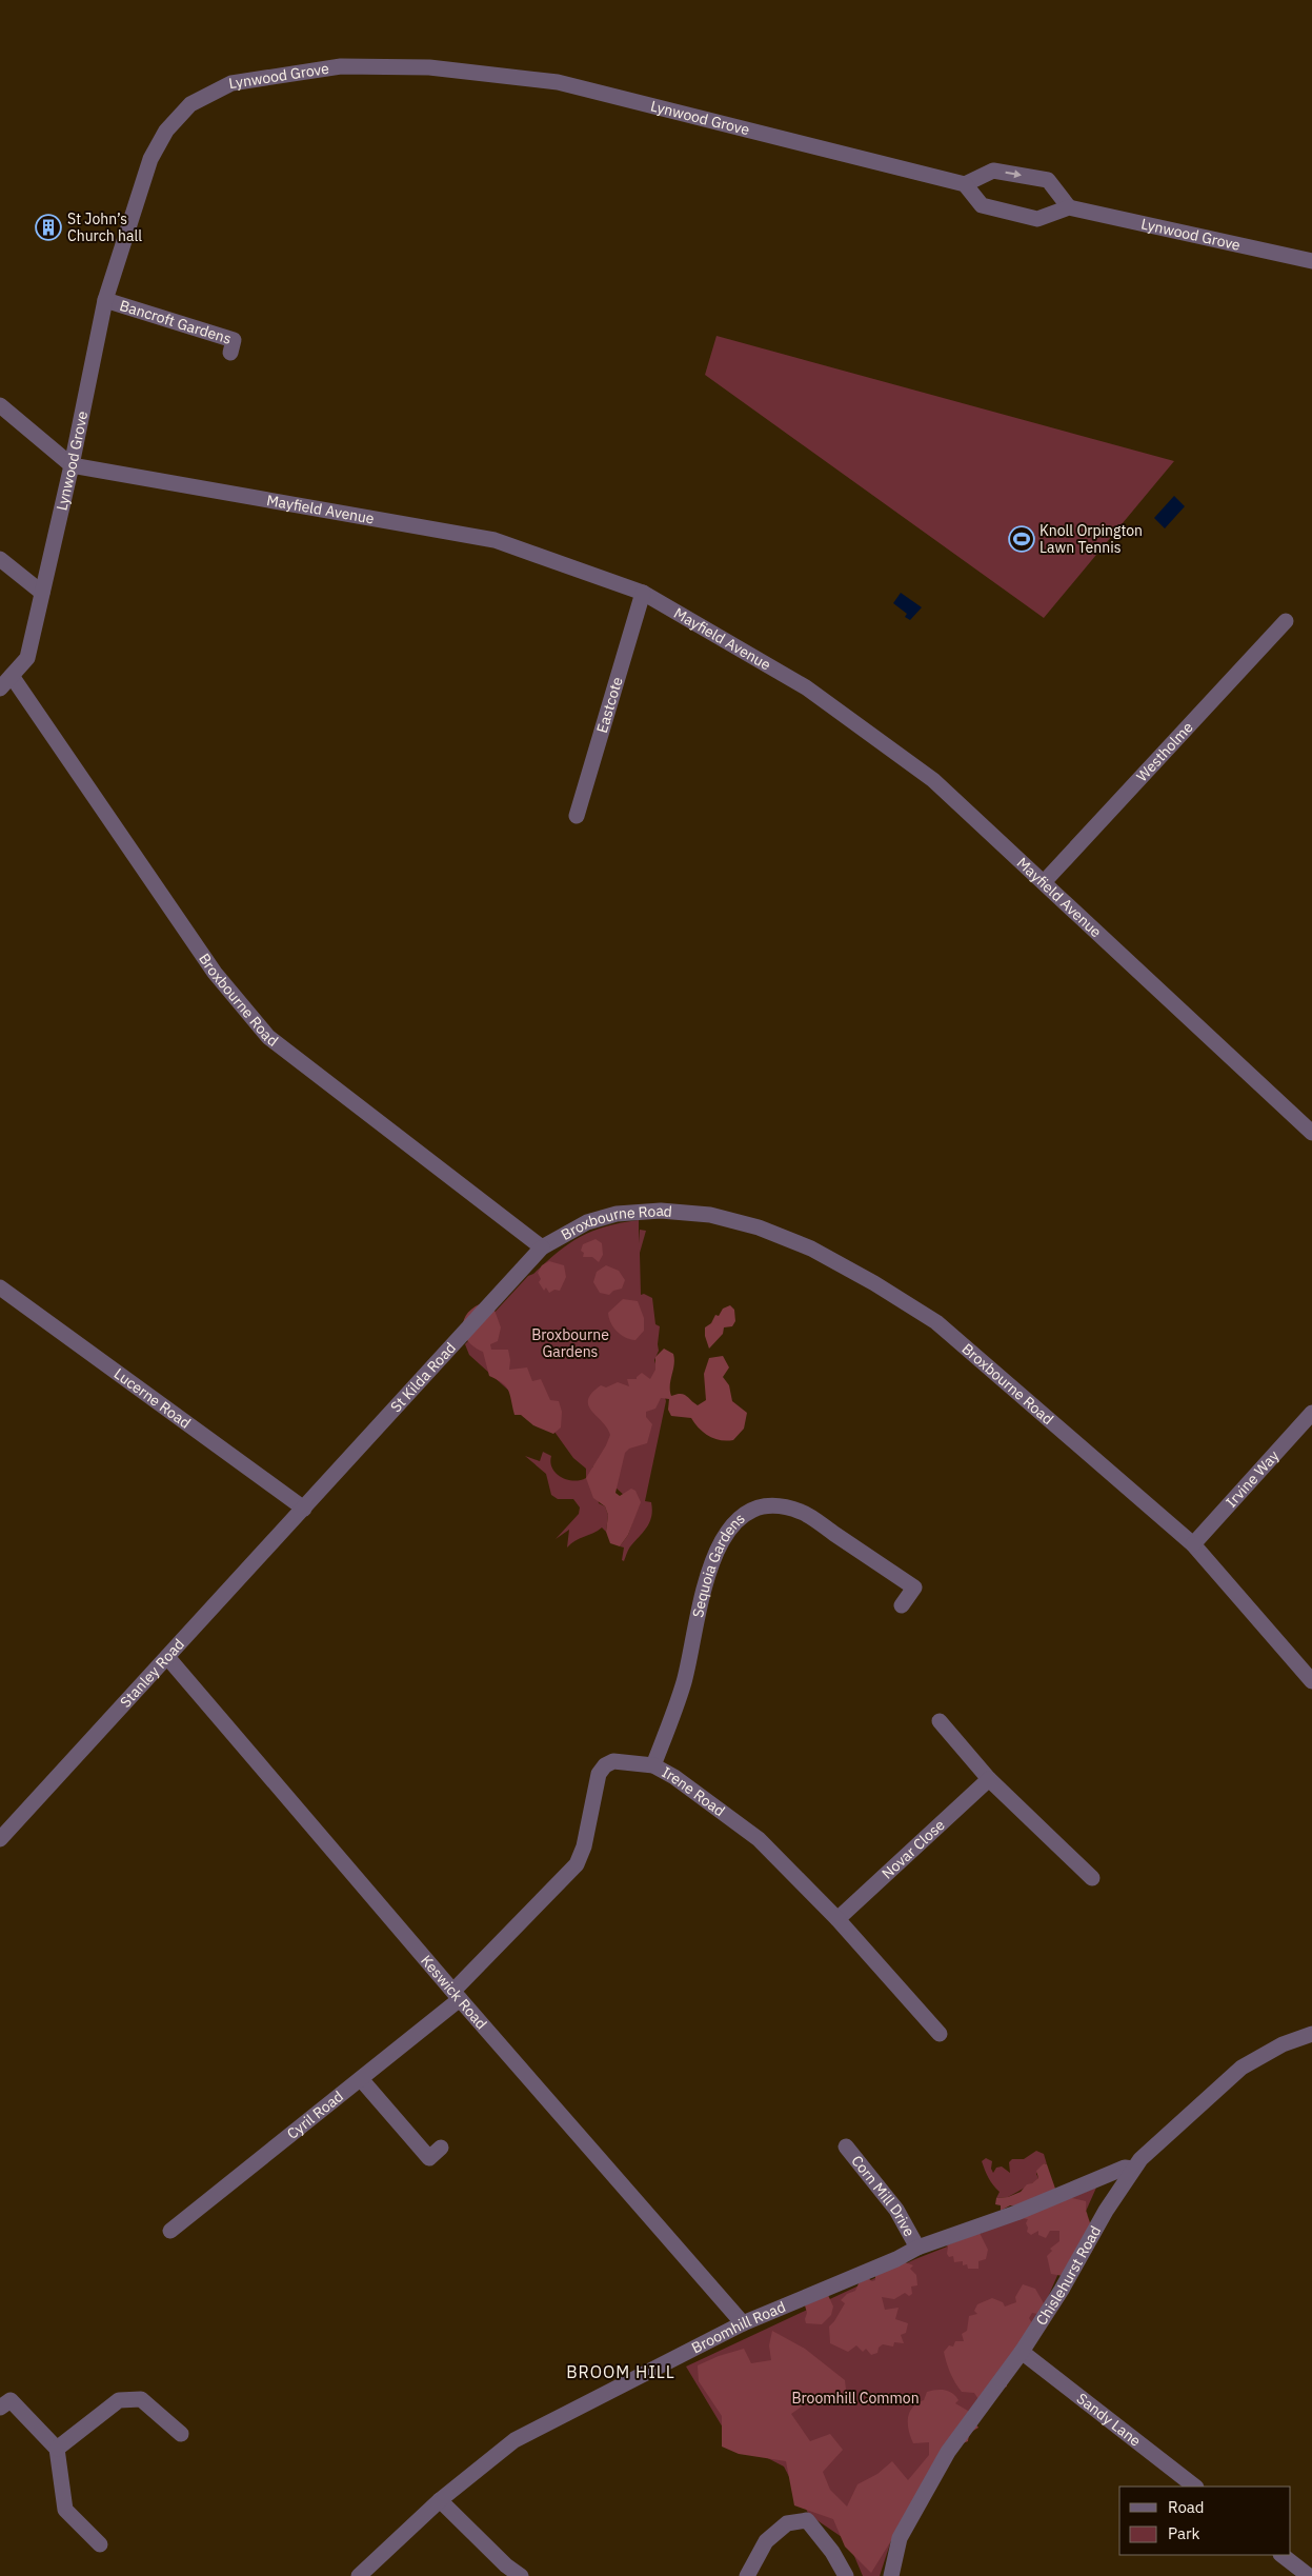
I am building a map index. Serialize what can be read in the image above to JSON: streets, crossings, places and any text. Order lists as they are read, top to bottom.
{
  "streets": {
    "street": [
      "Lynwood Grove",
      "Bancroft Gardens",
      "Mayfield Avenue",
      "Eastcote",
      "Westholme",
      "Broxbourne Road",
      "St Kilda Road",
      "Lucerne Road",
      "Irvine Way",
      "Sequoia Gardens",
      "Stanley Road",
      "Irene Road",
      "Novar Close",
      "Keswick Road",
      "Cyril Road",
      "Corn Mill Drive",
      "Chislehurst Road",
      "Broomhill Road",
      "Sandy Lane"
    ]
  },
  "crossings": [
    ["Lynwood Grove", "Bancroft Gardens"],
    ["Lynwood Grove", "Mayfield Avenue"],
    ["Lynwood Grove", "Broxbourne Road"],
    ["Mayfield Avenue", "Eastcote"],
    ["Mayfield Avenue", "Westholme"],
    ["Broxbourne Road", "St Kilda Road"],
    ["Broxbourne Road", "Irvine Way"],
    ["St Kilda Road", "Lucerne Road"],
    ["St Kilda Road", "Stanley Road"],
    ["Lucerne Road", "Stanley Road"],
    ["Sequoia Gardens", "Irene Road"],
    ["Stanley Road", "Keswick Road"],
    ["Irene Road", "Novar Close"],
    ["Irene Road", "Keswick Road"],
    ["Irene Road", "Cyril Road"],
    ["Keswick Road", "Cyril Road"],
    ["Keswick Road", "Broomhill Road"],
    ["Corn Mill Drive", "Broomhill Road"],
    ["Chislehurst Road", "Broomhill Road"],
    ["Chislehurst Road", "Sandy Lane"]
  ],
  "districts": ["BROOM HILL"],
  "parks": ["Broxbourne Gardens", "Broomhill Common"],
  "places": {
    "building": ["St John’s Church hall"],
    "sports": ["Knoll Orpington Lawn Tennis"]
  },
  "legend": ["Road", "Park"]
}
